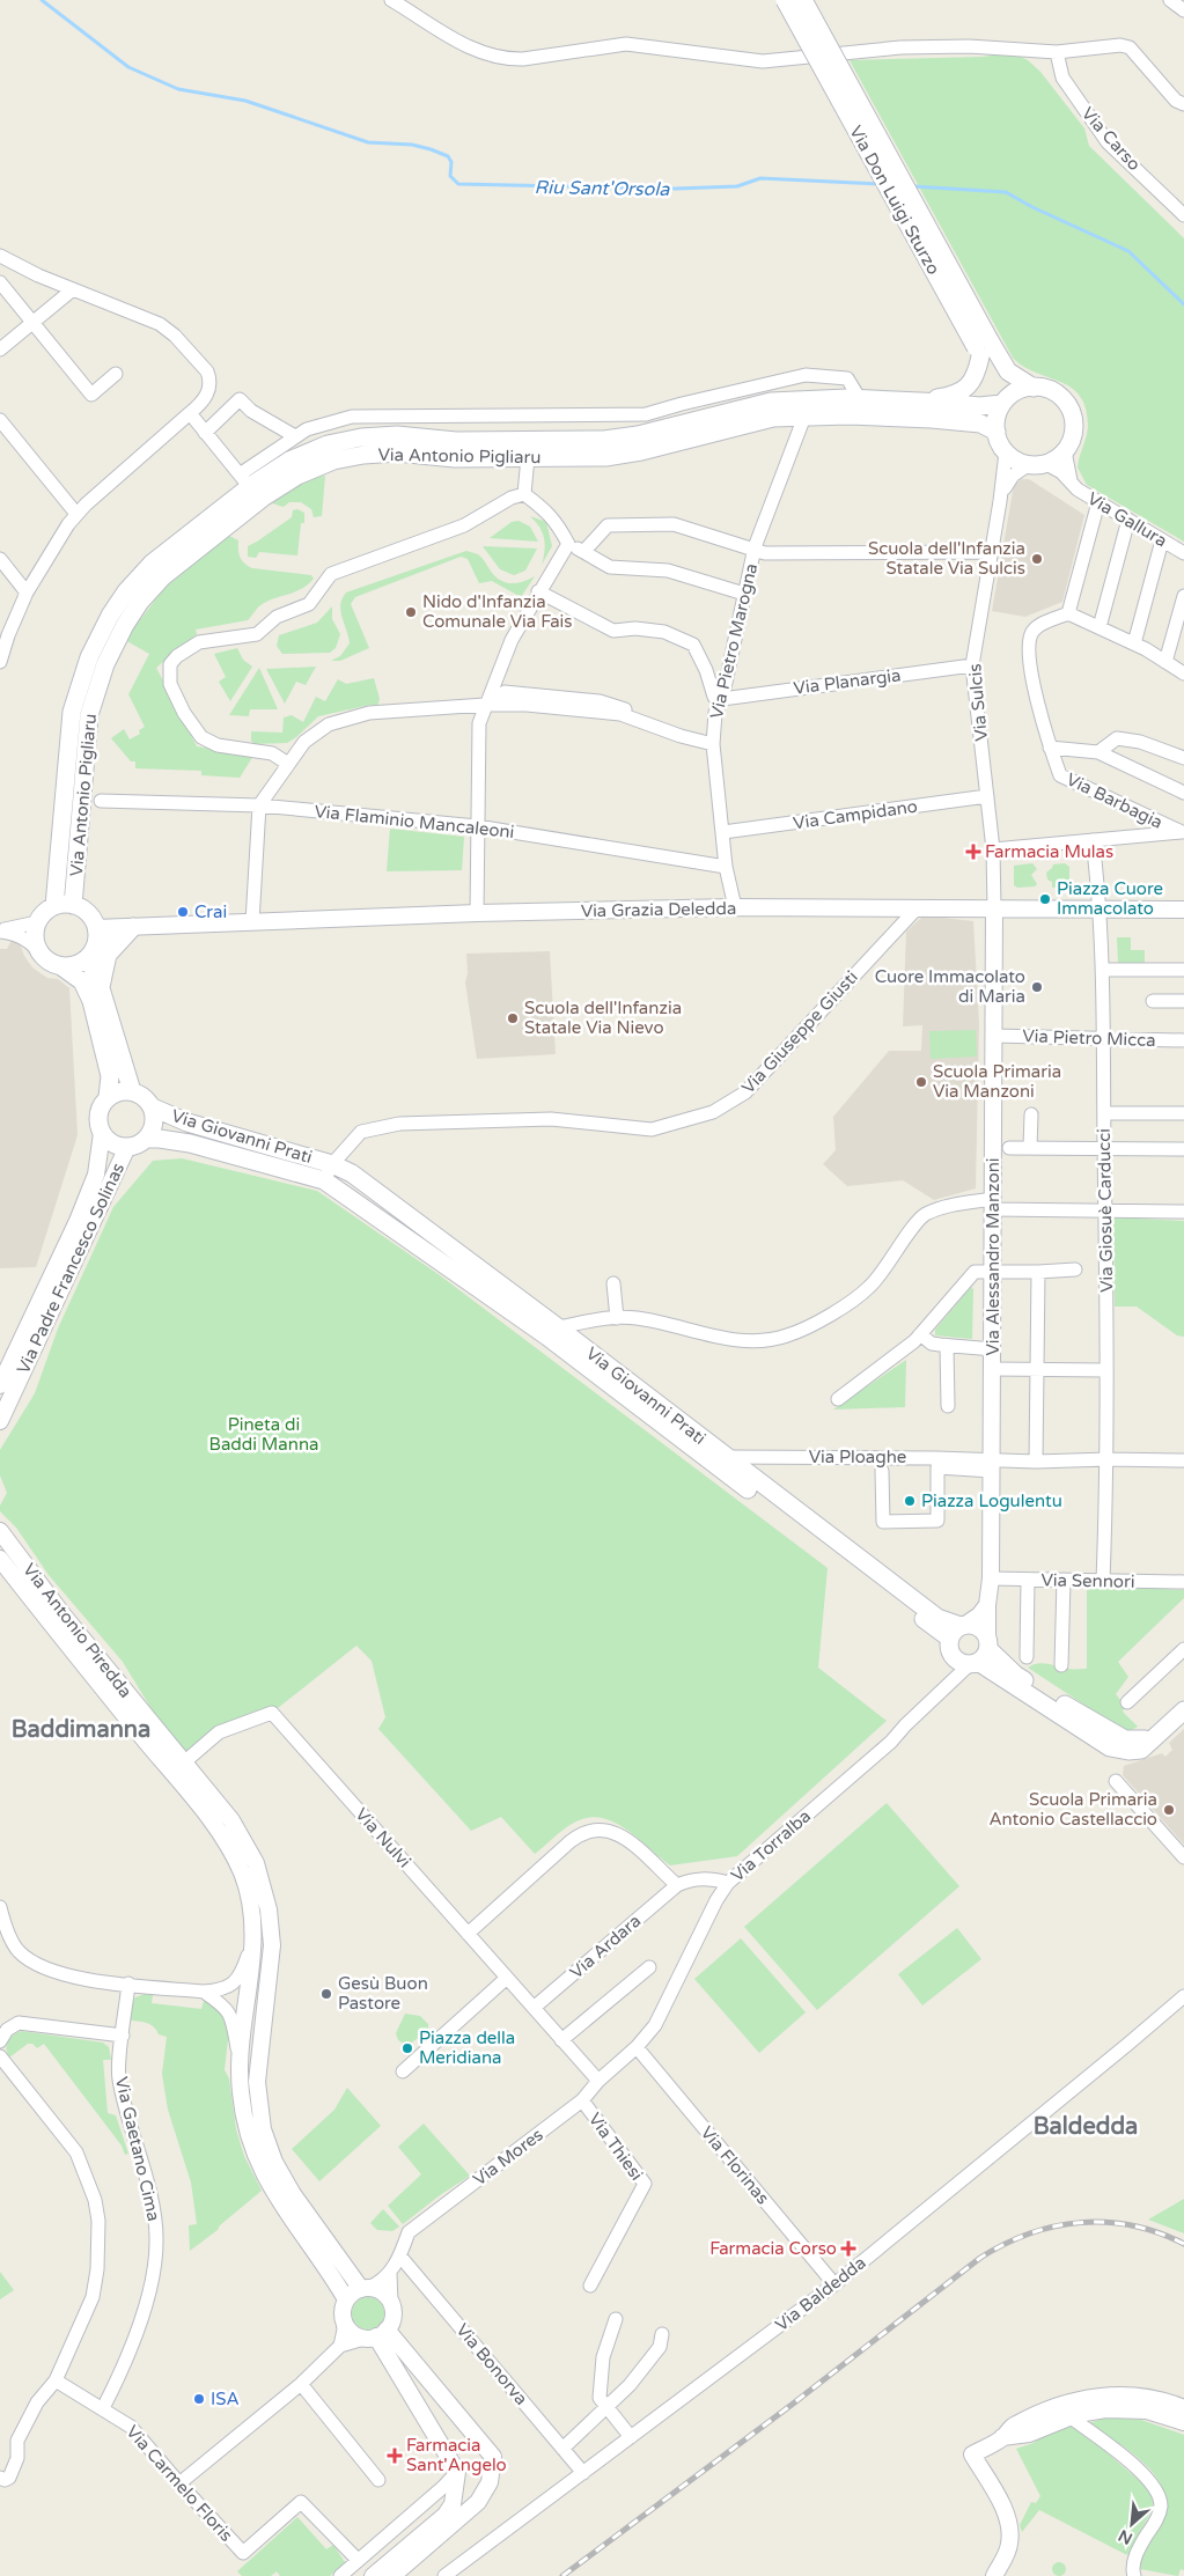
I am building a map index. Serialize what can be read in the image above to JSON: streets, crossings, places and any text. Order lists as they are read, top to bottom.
{
  "streets": {
    "main road": ["Via Don Luigi Sturzo", "Via Antonio Pigliaru", "Via Giovanni Prati"],
    "street": [
      "Via Carso",
      "Via Gallura",
      "Via Pietro Marogna",
      "Via Planargia",
      "Via Sulcis",
      "Via Barbagia",
      "Via Campidano",
      "Via Flaminio Mancaleoni",
      "Via Grazia Deledda",
      "Via Giuseppe Giusti",
      "Via Pietro Micca",
      "Via Giosuè Carducci",
      "Via Alessandro Manzoni",
      "Via Padre Francesco Solinas",
      "Via Ploaghe",
      "Via Sennori",
      "Via Antonio Piredda",
      "Via Nulvi",
      "Via Torralba",
      "Via Ardara",
      "Via Thiesi",
      "Via Gaetano Cima",
      "Via Mores",
      "Via Florinas",
      "Via Baldedda",
      "Via Bonorva",
      "Via Carmelo Floris"
    ]
  },
  "crossings": [
    ["Via Don Luigi Sturzo", "Via Antonio Pigliaru"],
    ["Via Don Luigi Sturzo", "Via Gallura"],
    ["Via Don Luigi Sturzo", "Via Sulcis"],
    ["Via Antonio Pigliaru", "Via Gallura"],
    ["Via Antonio Pigliaru", "Via Pietro Marogna"],
    ["Via Antonio Pigliaru", "Via Sulcis"],
    ["Via Antonio Pigliaru", "Via Grazia Deledda"],
    ["Via Gallura", "Via Sulcis"],
    ["Via Pietro Marogna", "Via Planargia"],
    ["Via Pietro Marogna", "Via Campidano"],
    ["Via Pietro Marogna", "Via Flaminio Mancaleoni"],
    ["Via Pietro Marogna", "Via Grazia Deledda"],
    ["Via Planargia", "Via Sulcis"],
    ["Via Sulcis", "Via Campidano"],
    ["Via Sulcis", "Via Grazia Deledda"],
    ["Via Sulcis", "Via Alessandro Manzoni"],
    ["Via Grazia Deledda", "Via Giuseppe Giusti"],
    ["Via Grazia Deledda", "Via Giosuè Carducci"],
    ["Via Grazia Deledda", "Via Alessandro Manzoni"],
    ["Via Giuseppe Giusti", "Via Giovanni Prati"],
    ["Via Pietro Micca", "Via Giosuè Carducci"],
    ["Via Pietro Micca", "Via Alessandro Manzoni"],
    ["Via Giovanni Prati", "Via Padre Francesco Solinas"],
    ["Via Giovanni Prati", "Via Ploaghe"],
    ["Via Giosuè Carducci", "Via Sennori"],
    ["Via Alessandro Manzoni", "Via Ploaghe"],
    ["Via Alessandro Manzoni", "Via Sennori"],
    ["Via Alessandro Manzoni", "Via Torralba"],
    ["Via Antonio Piredda", "Via Nulvi"],
    ["Via Antonio Piredda", "Via Mores"],
    ["Via Nulvi", "Via Ardara"],
    ["Via Nulvi", "Via Mores"],
    ["Via Torralba", "Via Mores"],
    ["Via Torralba", "Via Florinas"],
    ["Via Thiesi", "Via Mores"],
    ["Via Gaetano Cima", "Via Carmelo Floris"],
    ["Via Mores", "Via Florinas"],
    ["Via Mores", "Via Bonorva"],
    ["Via Florinas", "Via Baldedda"],
    ["Via Baldedda", "Via Bonorva"]
  ],
  "districts": ["Baddimanna", "Baldedda"],
  "water": ["Riu Sant'Orsola"],
  "parks": ["Pineta di Baddi Manna"],
  "places": {
    "other": [
      "Scuola dell'Infanzia Statale Via Sulcis",
      "Nido d'Infanzia Comunale Via Fais",
      "Piazza Cuore Immacolato",
      "Crai",
      "Cuore Immacolato di Maria",
      "Scuola dell'Infanzia Statale Via Nievo",
      "Scuola Primaria Via Manzoni",
      "Piazza Logulentu",
      "Scuola Primaria Antonio Castellaccio",
      "Gesù Buon Pastore",
      "Piazza della Meridiana",
      "ISA"
    ],
    "health": ["Farmacia Mulas", "Farmacia Corso", "Farmacia Sant'Angelo"]
  },
  "north": "bottom left"
}
